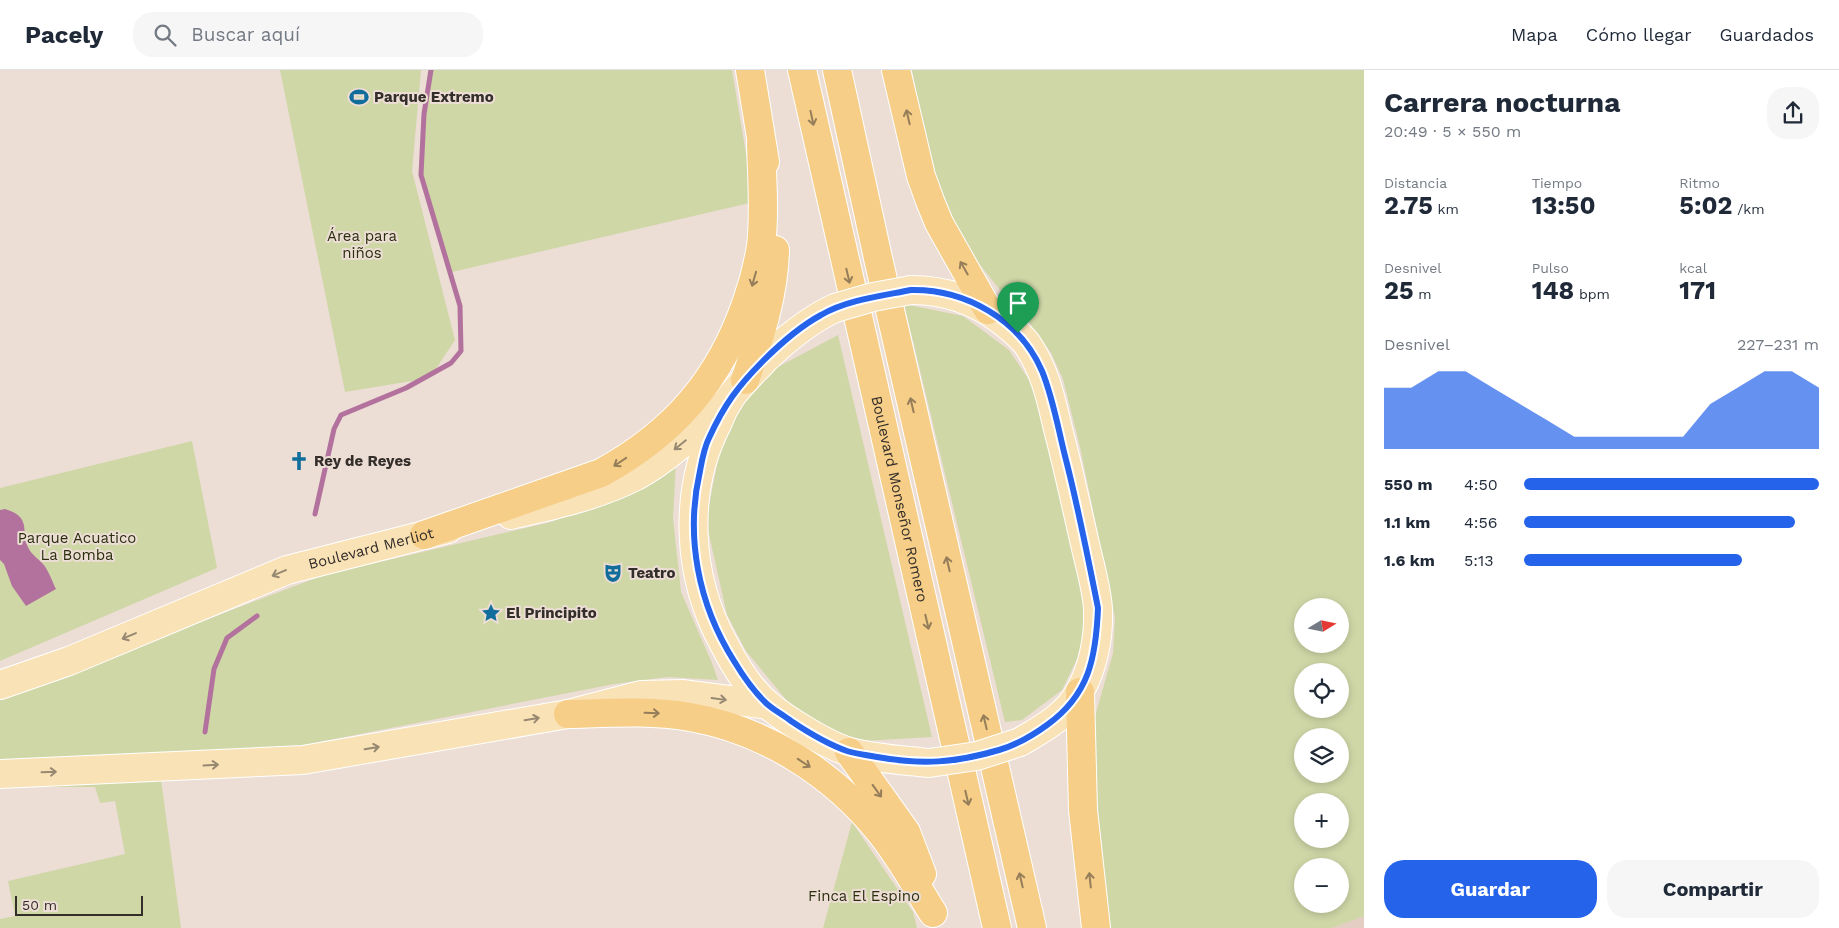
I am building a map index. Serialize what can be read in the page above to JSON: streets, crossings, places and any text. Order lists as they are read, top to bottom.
{
  "streets": {
    "highway": ["Boulevard Monseñor Romero"],
    "main road": ["Boulevard Merliot"]
  },
  "parks": ["Área para niños", "Parque Acuatico La Bomba", "Finca El Espino"],
  "places": {
    "sports": ["Parque Extremo"],
    "church": ["Rey de Reyes"],
    "theatre": ["Teatro"],
    "place": ["El Principito"]
  },
  "scale_bar": "50 m",
  "north": "right",
  "page": {
    "header": "Pacely",
    "search": "Buscar aquí",
    "nav": ["Mapa", "Cómo llegar", "Guardados"],
    "heading": ["Carrera nocturna", "20:49 · 5 × 550 m"],
    "stats": [
      ["Distancia", "2.75 km"],
      ["Tiempo", "13:50"],
      ["Ritmo", "5:02 /km"],
      ["Desnivel", "25 m"],
      ["Pulso", "148 bpm"],
      ["kcal", "171"]
    ],
    "chart": ["Desnivel", "227–231 m"],
    "list": [
      {
        "name": "550 m",
        "note": "4:50"
      },
      {
        "name": "1.1 km",
        "note": "4:56"
      },
      {
        "name": "1.6 km",
        "note": "5:13"
      }
    ],
    "map_buttons": ["+", "−"],
    "buttons": ["Guardar", "Compartir"],
    "scale": "50 m"
  }
}
